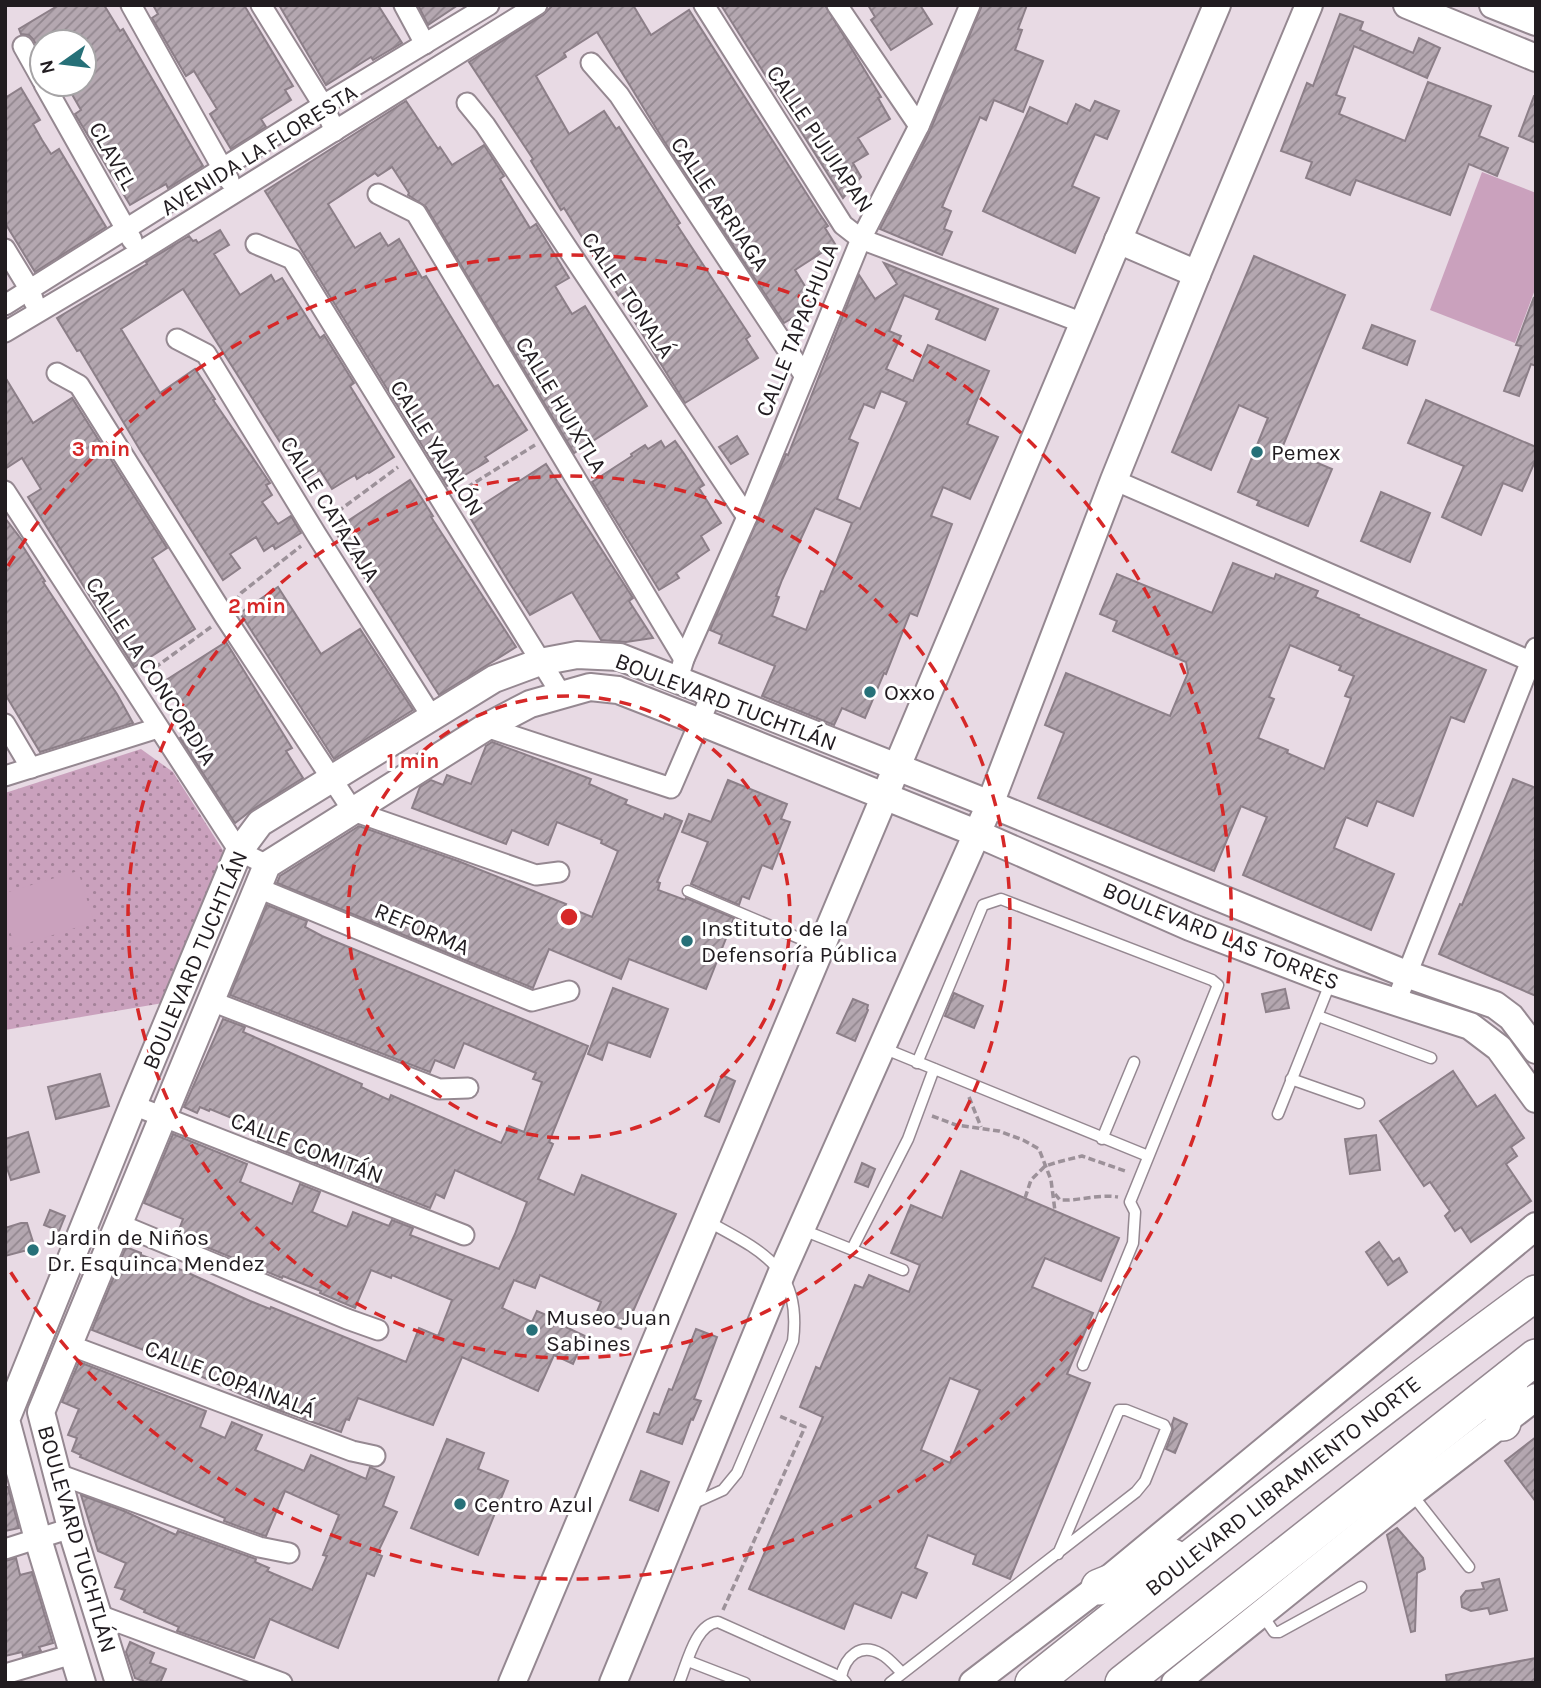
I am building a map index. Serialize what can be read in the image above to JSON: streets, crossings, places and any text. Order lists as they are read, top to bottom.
{
  "streets": {
    "highway": ["BOULEVARD LIBRAMIENTO NORTE"],
    "street": [
      "CALLE PIJIJIAPAN",
      "AVENIDA LA FLORESTA",
      "CLAVEL",
      "CALLE ARRIAGA",
      "CALLE TONALÁ",
      "CALLE TAPACHULA",
      "CALLE HUIXTLA",
      "CALLE YAJALÓN",
      "CALLE CATAZAJA",
      "CALLE LA CONCORDIA",
      "BOULEVARD TUCHTLÁN",
      "REFORMA",
      "BOULEVARD LAS TORRES",
      "CALLE COMITÁN",
      "CALLE COPAINALÁ"
    ]
  },
  "crossings": [
    ["CALLE PIJIJIAPAN", "CALLE TAPACHULA"],
    ["AVENIDA LA FLORESTA", "CLAVEL"],
    ["CALLE ARRIAGA", "CALLE TAPACHULA"],
    ["CALLE TONALÁ", "CALLE TAPACHULA"],
    ["CALLE TAPACHULA", "CALLE HUIXTLA"],
    ["CALLE TAPACHULA", "BOULEVARD TUCHTLÁN"],
    ["CALLE HUIXTLA", "BOULEVARD TUCHTLÁN"],
    ["CALLE YAJALÓN", "BOULEVARD TUCHTLÁN"],
    ["CALLE CATAZAJA", "BOULEVARD TUCHTLÁN"],
    ["CALLE LA CONCORDIA", "BOULEVARD TUCHTLÁN"],
    ["BOULEVARD TUCHTLÁN", "REFORMA"],
    ["BOULEVARD TUCHTLÁN", "BOULEVARD LAS TORRES"],
    ["BOULEVARD TUCHTLÁN", "CALLE COMITÁN"],
    ["BOULEVARD TUCHTLÁN", "CALLE COPAINALÁ"]
  ],
  "places": [
    "Pemex",
    "Oxxo",
    "Instituto de la Defensoría Pública",
    "Jardin de Niños Dr. Esquinca Mendez",
    "Museo Juan Sabines",
    "Centro Azul"
  ],
  "north": "left",
  "rings": ["3 min", "2 min", "1 min"]
}
